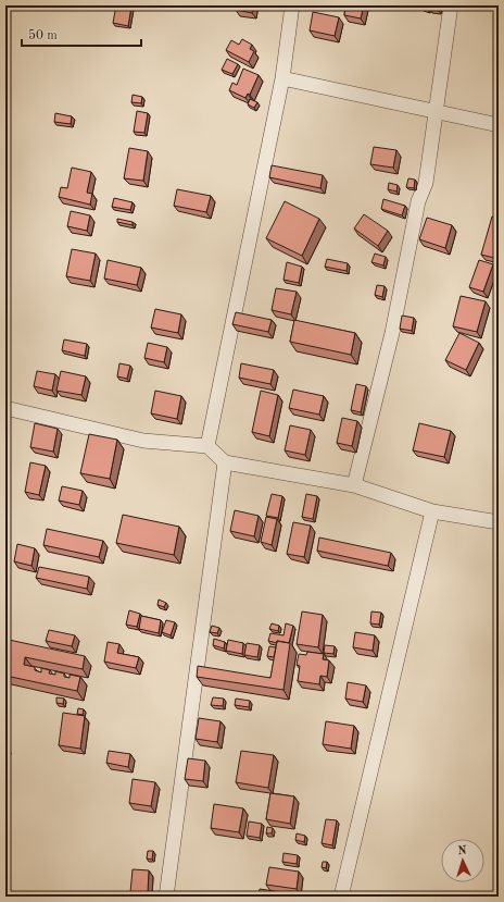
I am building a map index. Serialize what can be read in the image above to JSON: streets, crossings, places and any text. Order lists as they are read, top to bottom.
{
  "scale_bar": "50 m",
  "north": "top"
}
